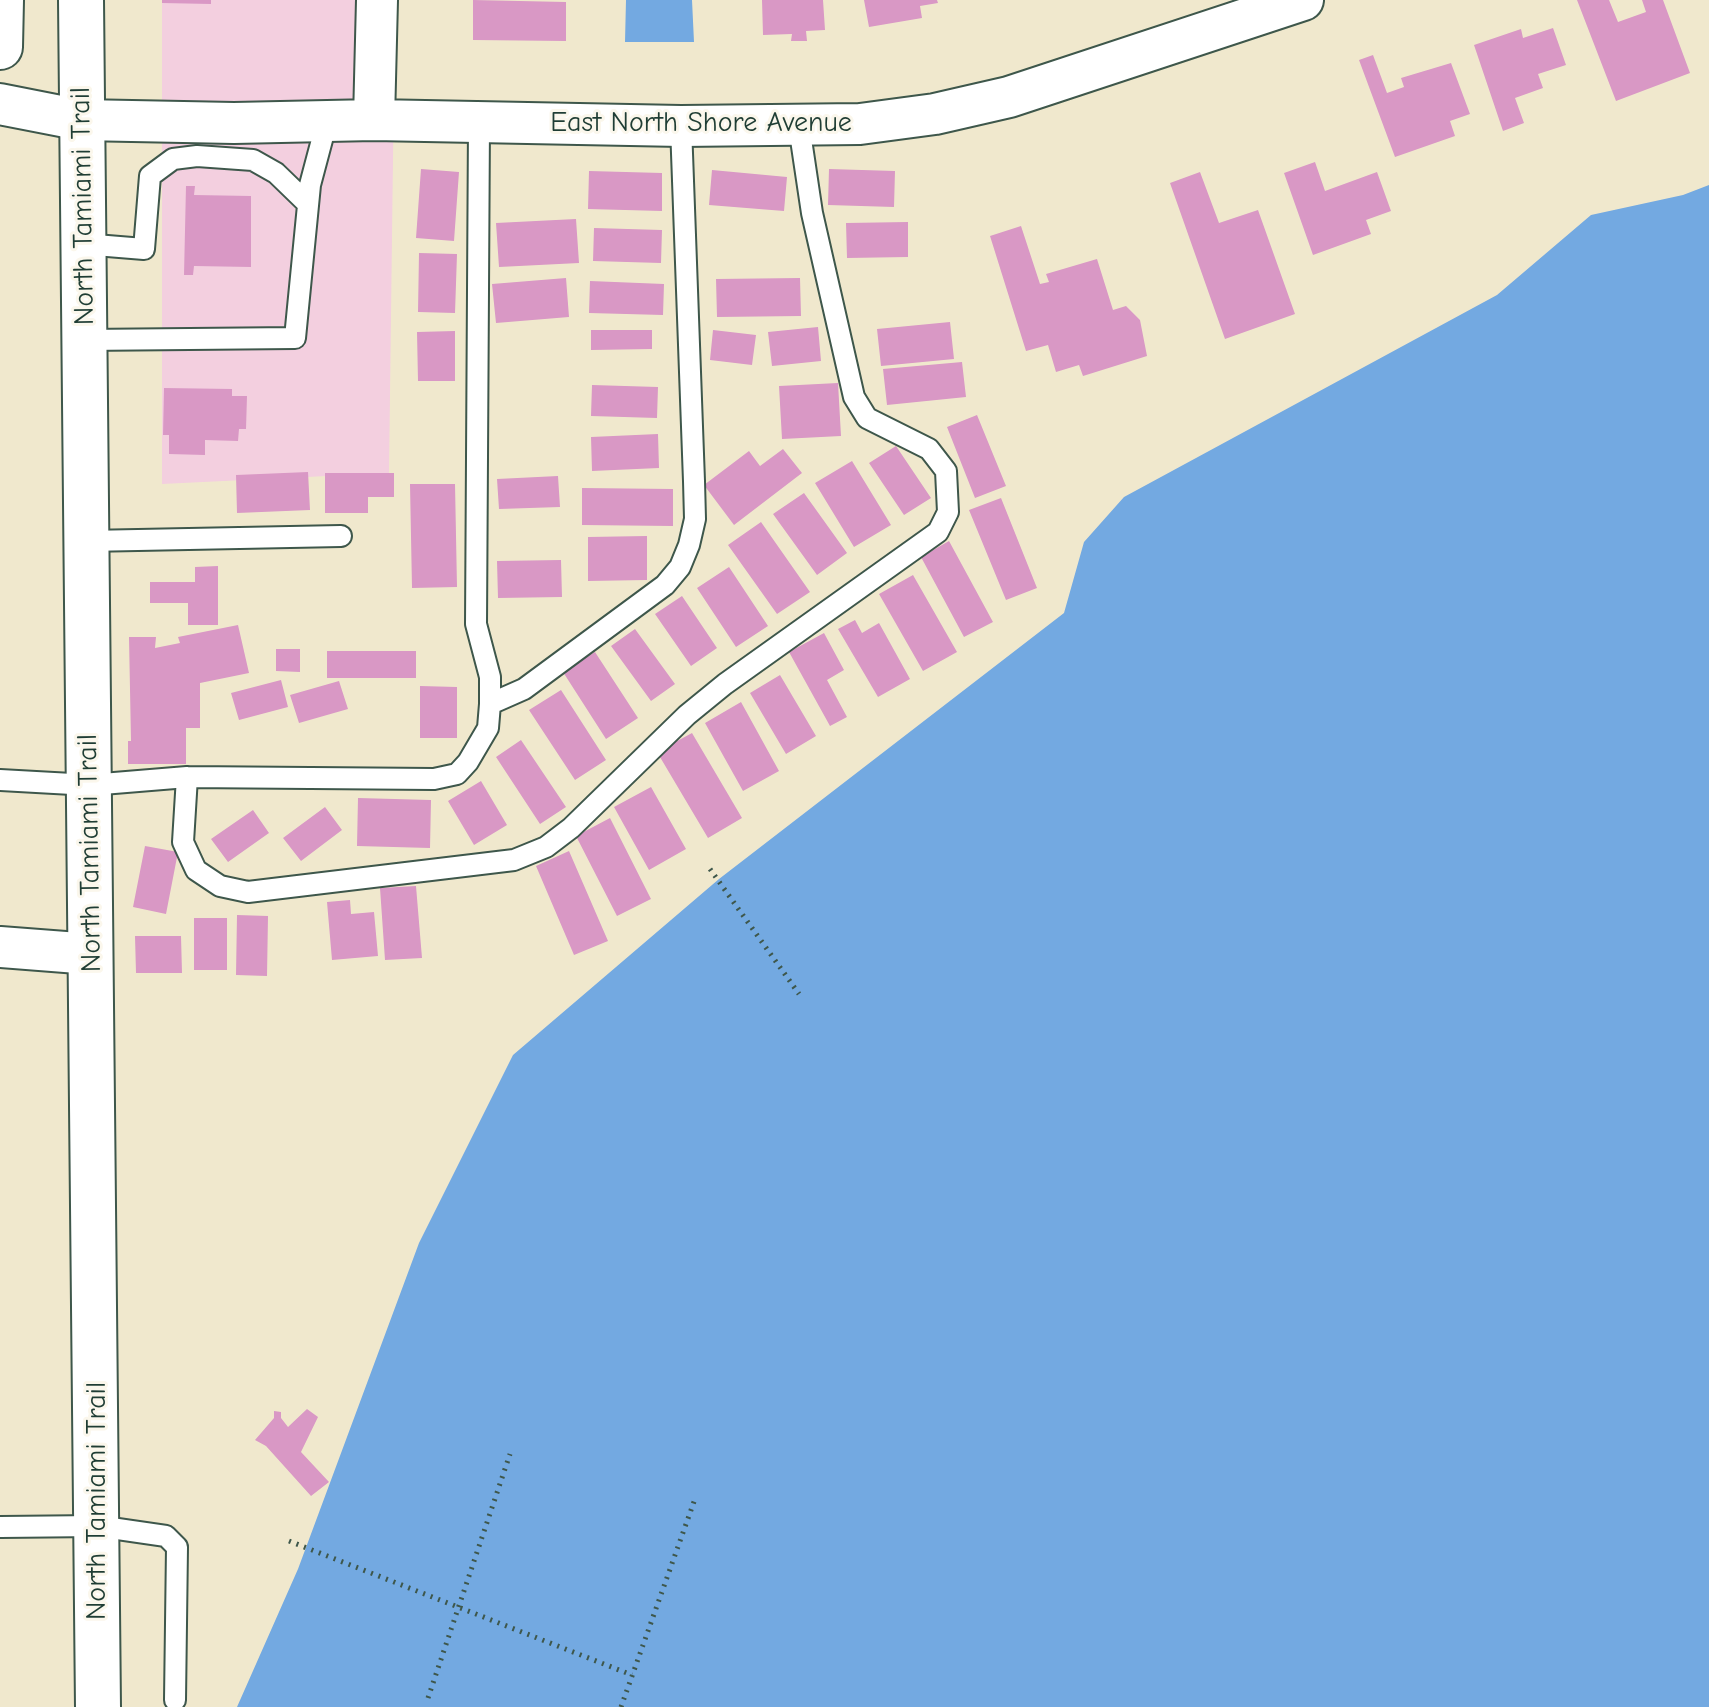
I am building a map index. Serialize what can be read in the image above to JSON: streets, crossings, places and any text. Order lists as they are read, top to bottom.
{
  "streets": {
    "main road": ["North Tamiami Trail"],
    "street": ["East North Shore Avenue"]
  },
  "crossings": [
    ["East North Shore Avenue", "North Tamiami Trail"]
  ]
}
